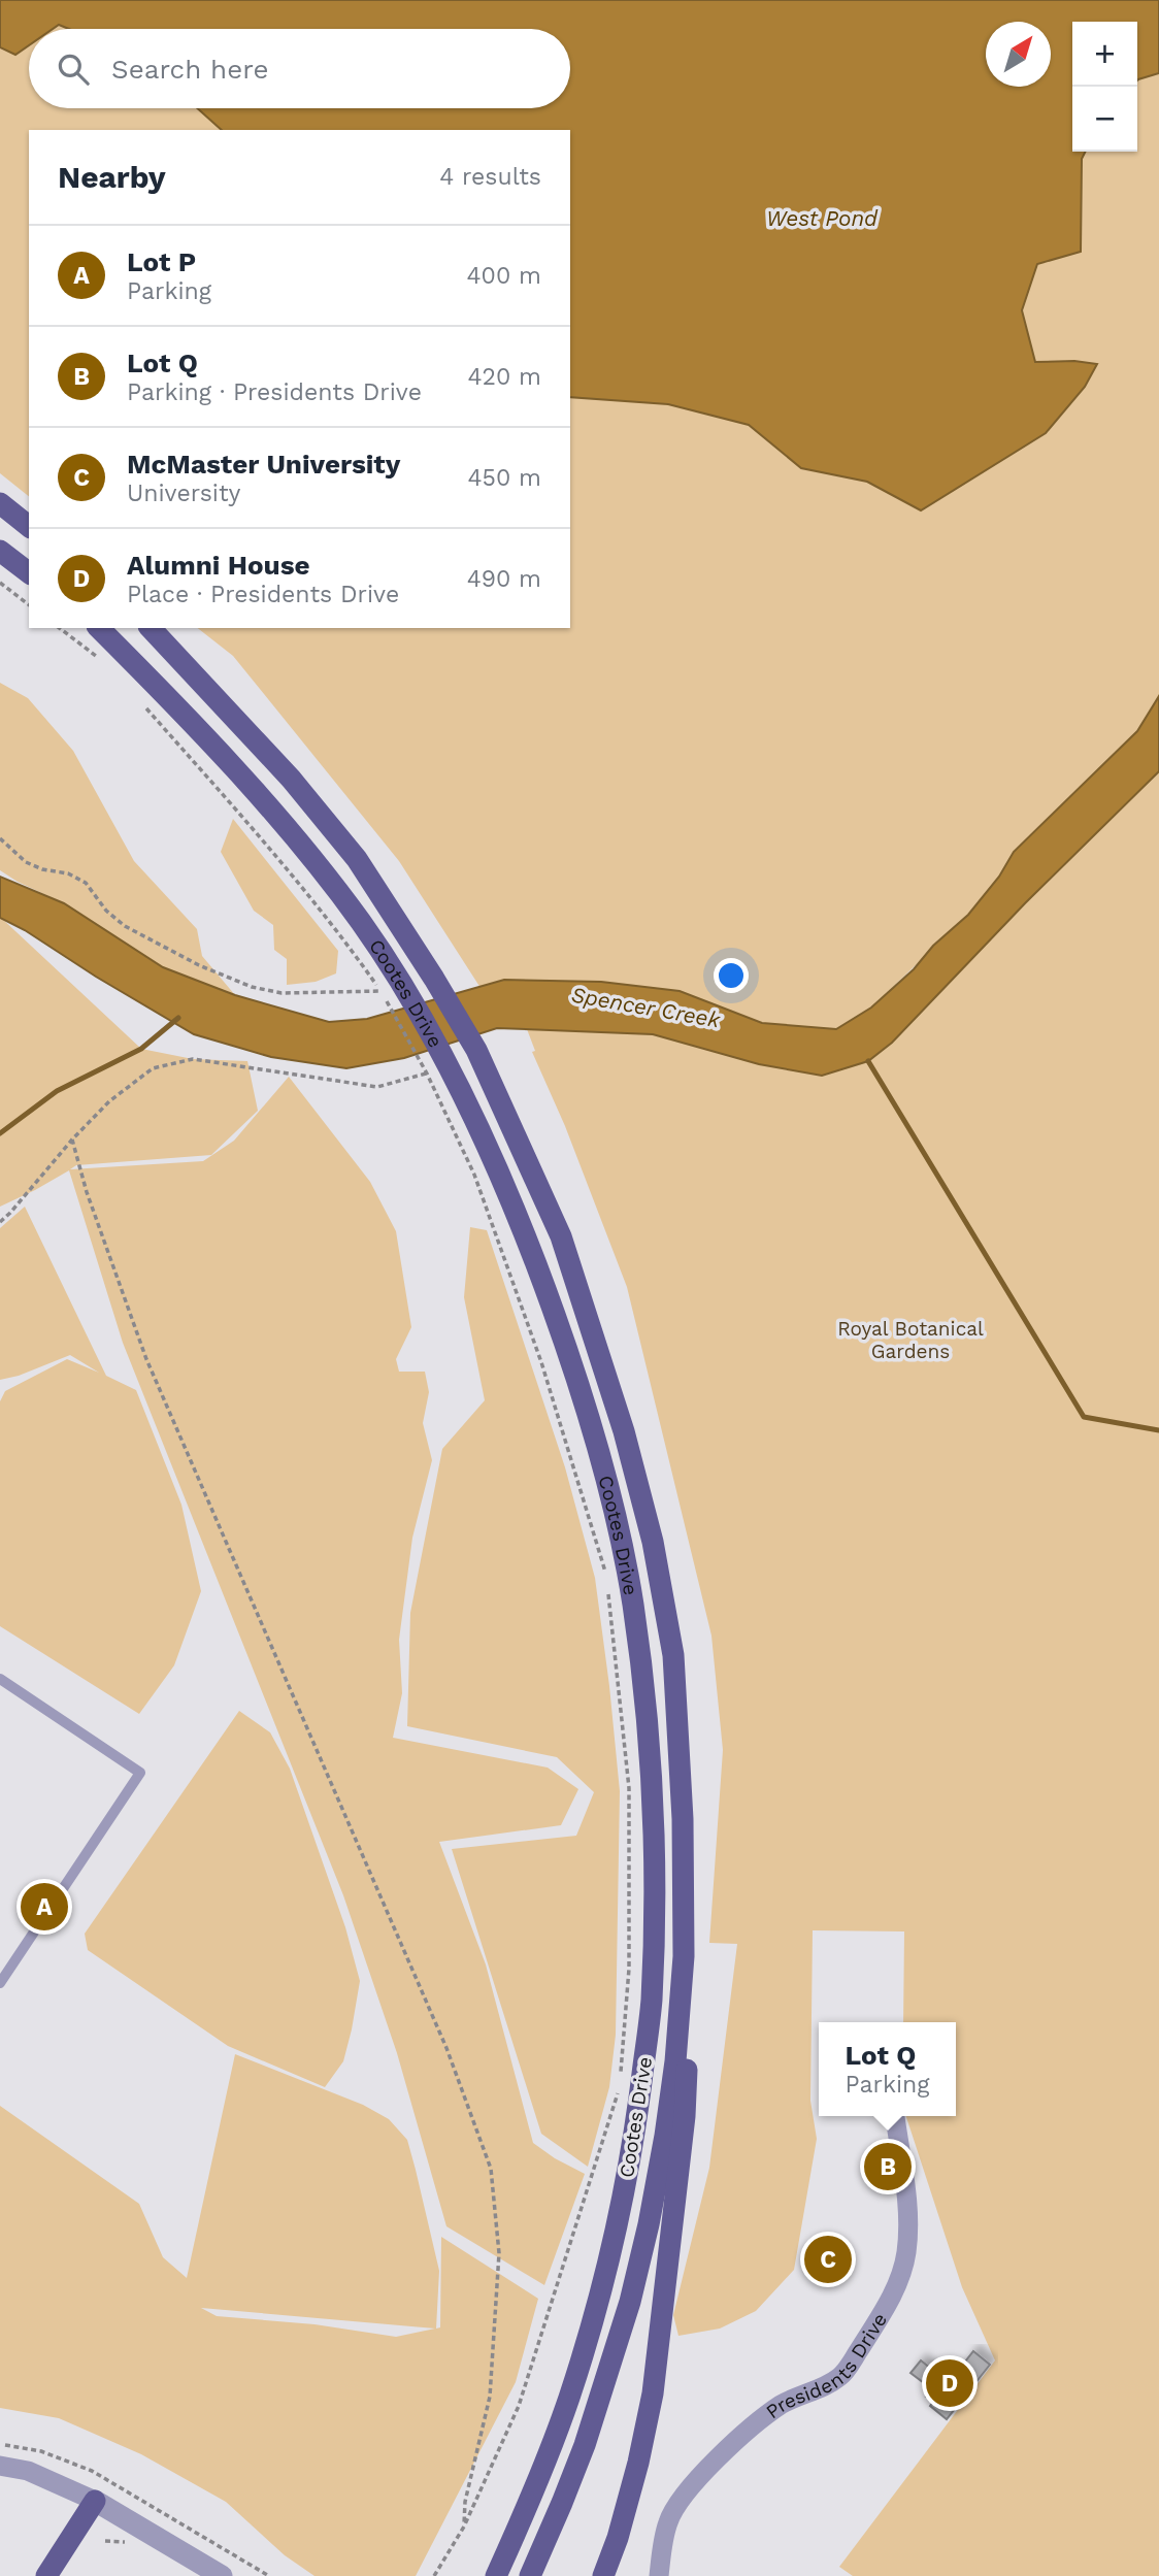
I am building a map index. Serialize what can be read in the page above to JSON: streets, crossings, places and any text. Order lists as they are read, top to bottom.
{
  "streets": {
    "main road": ["Cootes Drive"],
    "street": ["Presidents Drive"]
  },
  "water": ["West Pond", "Spencer Creek"],
  "parks": ["Royal Botanical Gardens"],
  "north": "top right",
  "page": {
    "map_buttons": ["+", "−"],
    "search": "Search here",
    "heading": ["Nearby", "4 results"],
    "list": [
      {
        "mark": "A",
        "name": "Lot P",
        "note": "Parking",
        "value": "400 m"
      },
      {
        "mark": "B",
        "name": "Lot Q",
        "note": "Parking · Presidents Drive",
        "value": "420 m"
      },
      {
        "mark": "C",
        "name": "McMaster University",
        "note": "University",
        "value": "450 m"
      },
      {
        "mark": "D",
        "name": "Alumni House",
        "note": "Place · Presidents Drive",
        "value": "490 m"
      }
    ],
    "pins": [
      "A",
      "B",
      "C",
      "D"
    ],
    "popup": ["Lot Q", "Parking"]
  }
}
